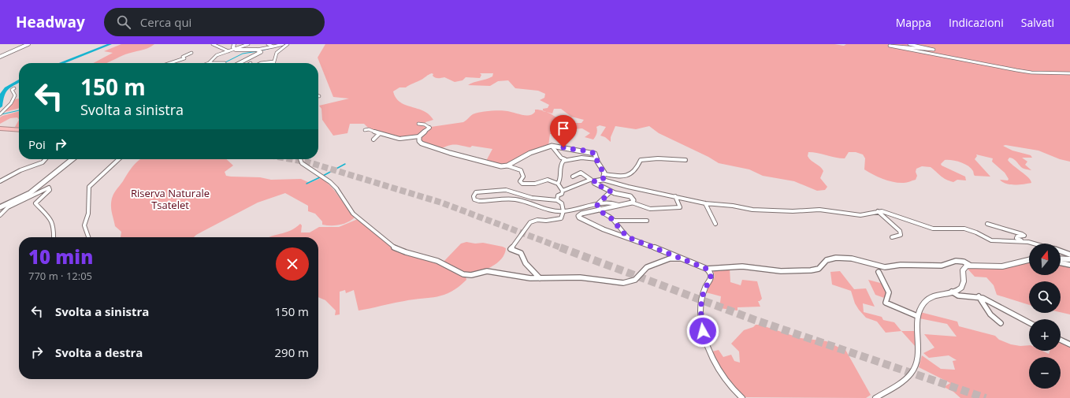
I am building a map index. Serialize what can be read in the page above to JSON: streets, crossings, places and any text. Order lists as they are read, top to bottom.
{
  "parks": ["Riserva Naturale Tsatelet"],
  "north": "top",
  "page": {
    "header": "Headway",
    "search": "Cerca qui",
    "nav": ["Mappa", "Indicazioni", "Salvati"],
    "turn": ["150 m", "Svolta a sinistra"],
    "then": "Poi",
    "heading": ["10 min", "770 m · 12:05"],
    "map_buttons": ["+", "−"],
    "list": [
      {
        "name": "Svolta a sinistra",
        "value": "150 m"
      },
      {
        "name": "Svolta a destra",
        "value": "290 m"
      }
    ]
  }
}
